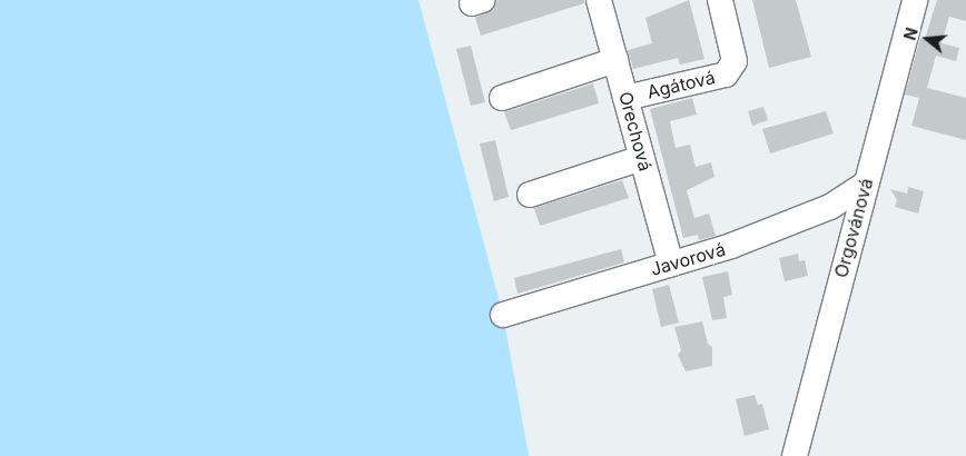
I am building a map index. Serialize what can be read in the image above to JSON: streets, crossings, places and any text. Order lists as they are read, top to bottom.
{
  "streets": {
    "street": [
      "Agátová",
      "Orechová",
      "Orgovánová",
      "Javorová"
    ]
  },
  "crossings": [
    ["Agátová", "Orechová"],
    ["Orechová", "Javorová"],
    ["Orgovánová", "Javorová"]
  ],
  "north": "left"
}
